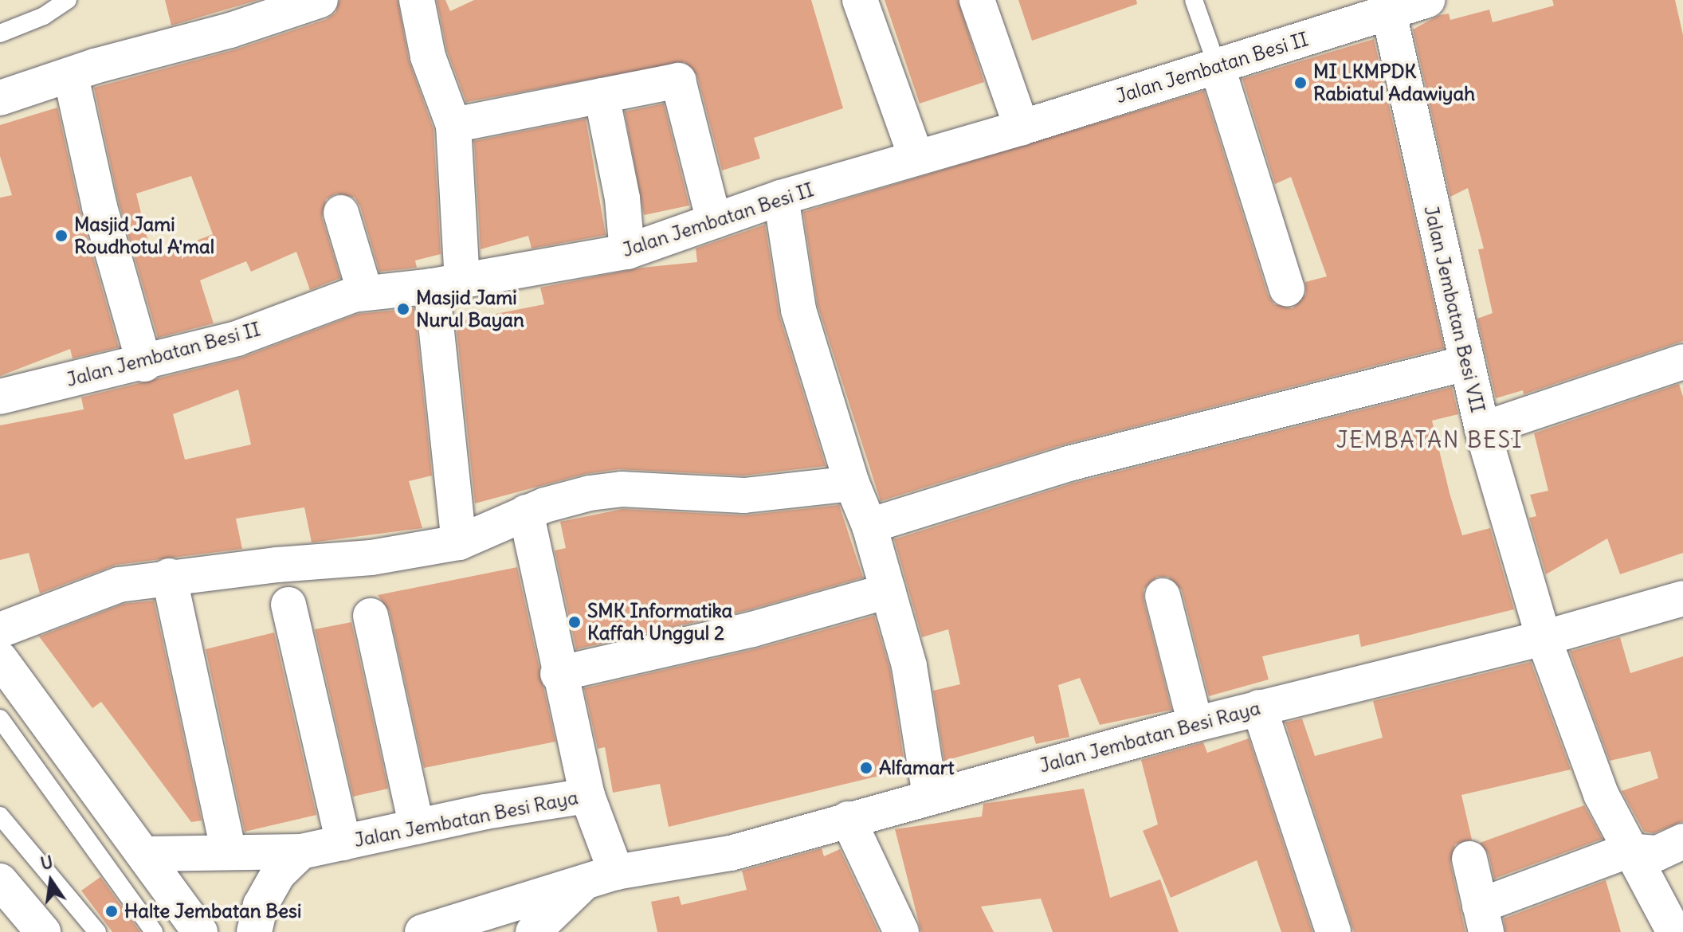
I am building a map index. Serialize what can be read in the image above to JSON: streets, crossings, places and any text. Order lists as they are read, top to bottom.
{
  "streets": {
    "main road": ["Jalan Jembatan Besi II", "Jalan Jembatan Besi VII", "Jalan Jembatan Besi Raya"]
  },
  "crossings": [
    ["Jalan Jembatan Besi II", "Jalan Jembatan Besi VII"],
    ["Jalan Jembatan Besi VII", "Jalan Jembatan Besi Raya"]
  ],
  "districts": ["JEMBATAN BESI"],
  "places": [
    "MI LKMPDK Rabiatul Adawiyah",
    "Masjid Jami Roudhotul A'mal",
    "Masjid Jami Nurul Bayan",
    "SMK Informatika Kaffah Unggul 2",
    "Alfamart",
    "Halte Jembatan Besi"
  ],
  "north": "top"
}
